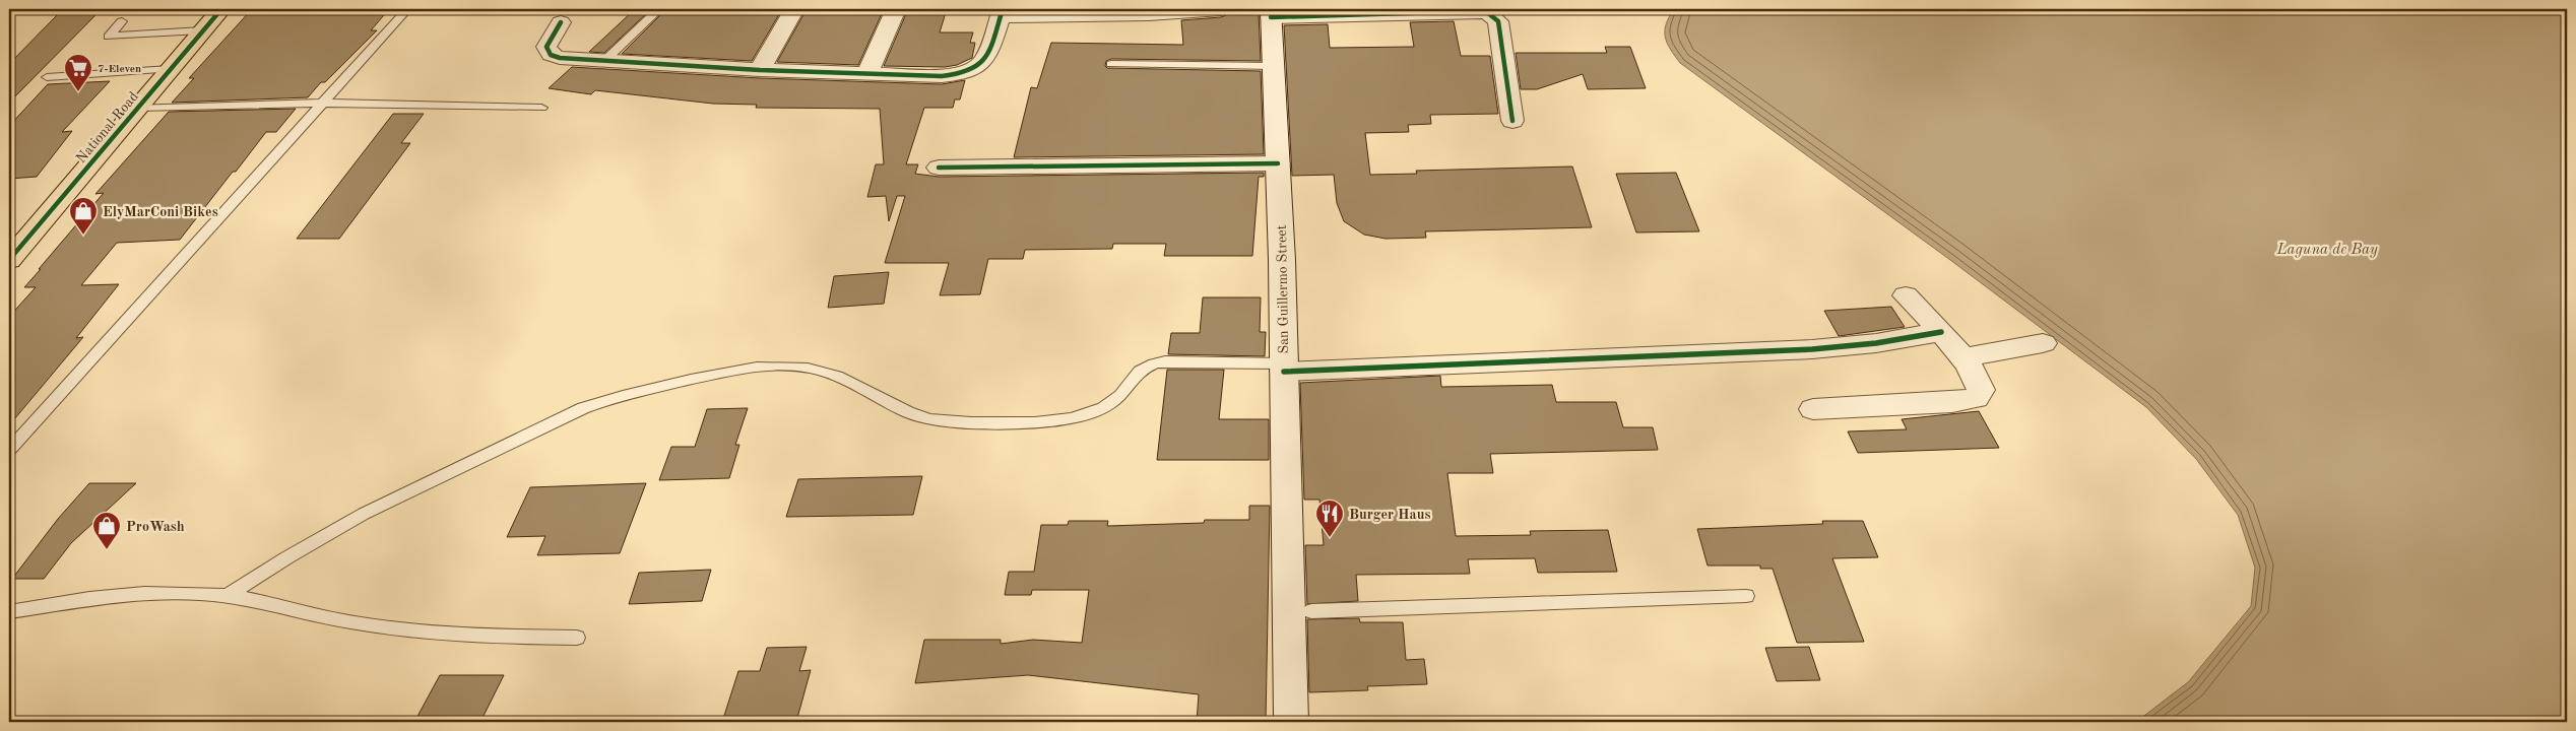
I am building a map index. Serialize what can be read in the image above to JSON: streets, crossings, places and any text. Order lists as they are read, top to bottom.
{
  "streets": {
    "highway": ["National Road"],
    "street": ["San Guillermo Street"]
  },
  "water": ["Laguna de Bay"],
  "places": {
    "supermarket": ["7-Eleven"],
    "shop": ["ElyMarConi Bikes", "ProWash"],
    "restaurant": ["Burger Haus"]
  }
}
